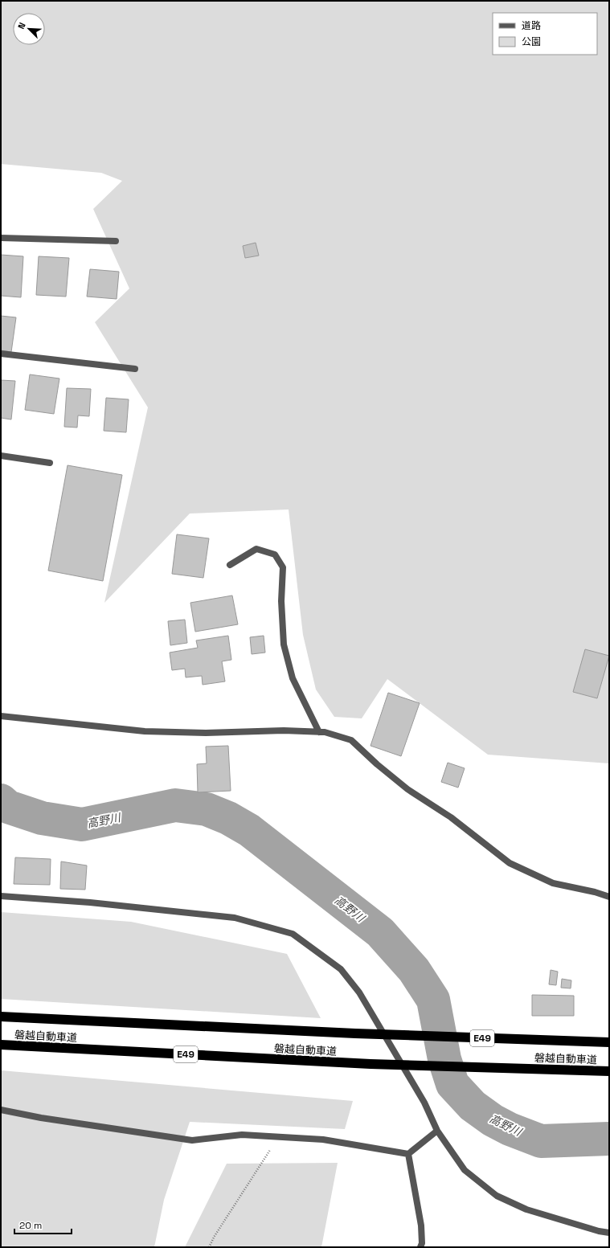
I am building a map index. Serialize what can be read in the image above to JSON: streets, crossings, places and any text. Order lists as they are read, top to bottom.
{
  "streets": {
    "highway": ["磐越自動車道", "E49"]
  },
  "water": ["高野川"],
  "legend": ["道路", "公園"],
  "scale_bar": "20 m",
  "north": "top left"
}
